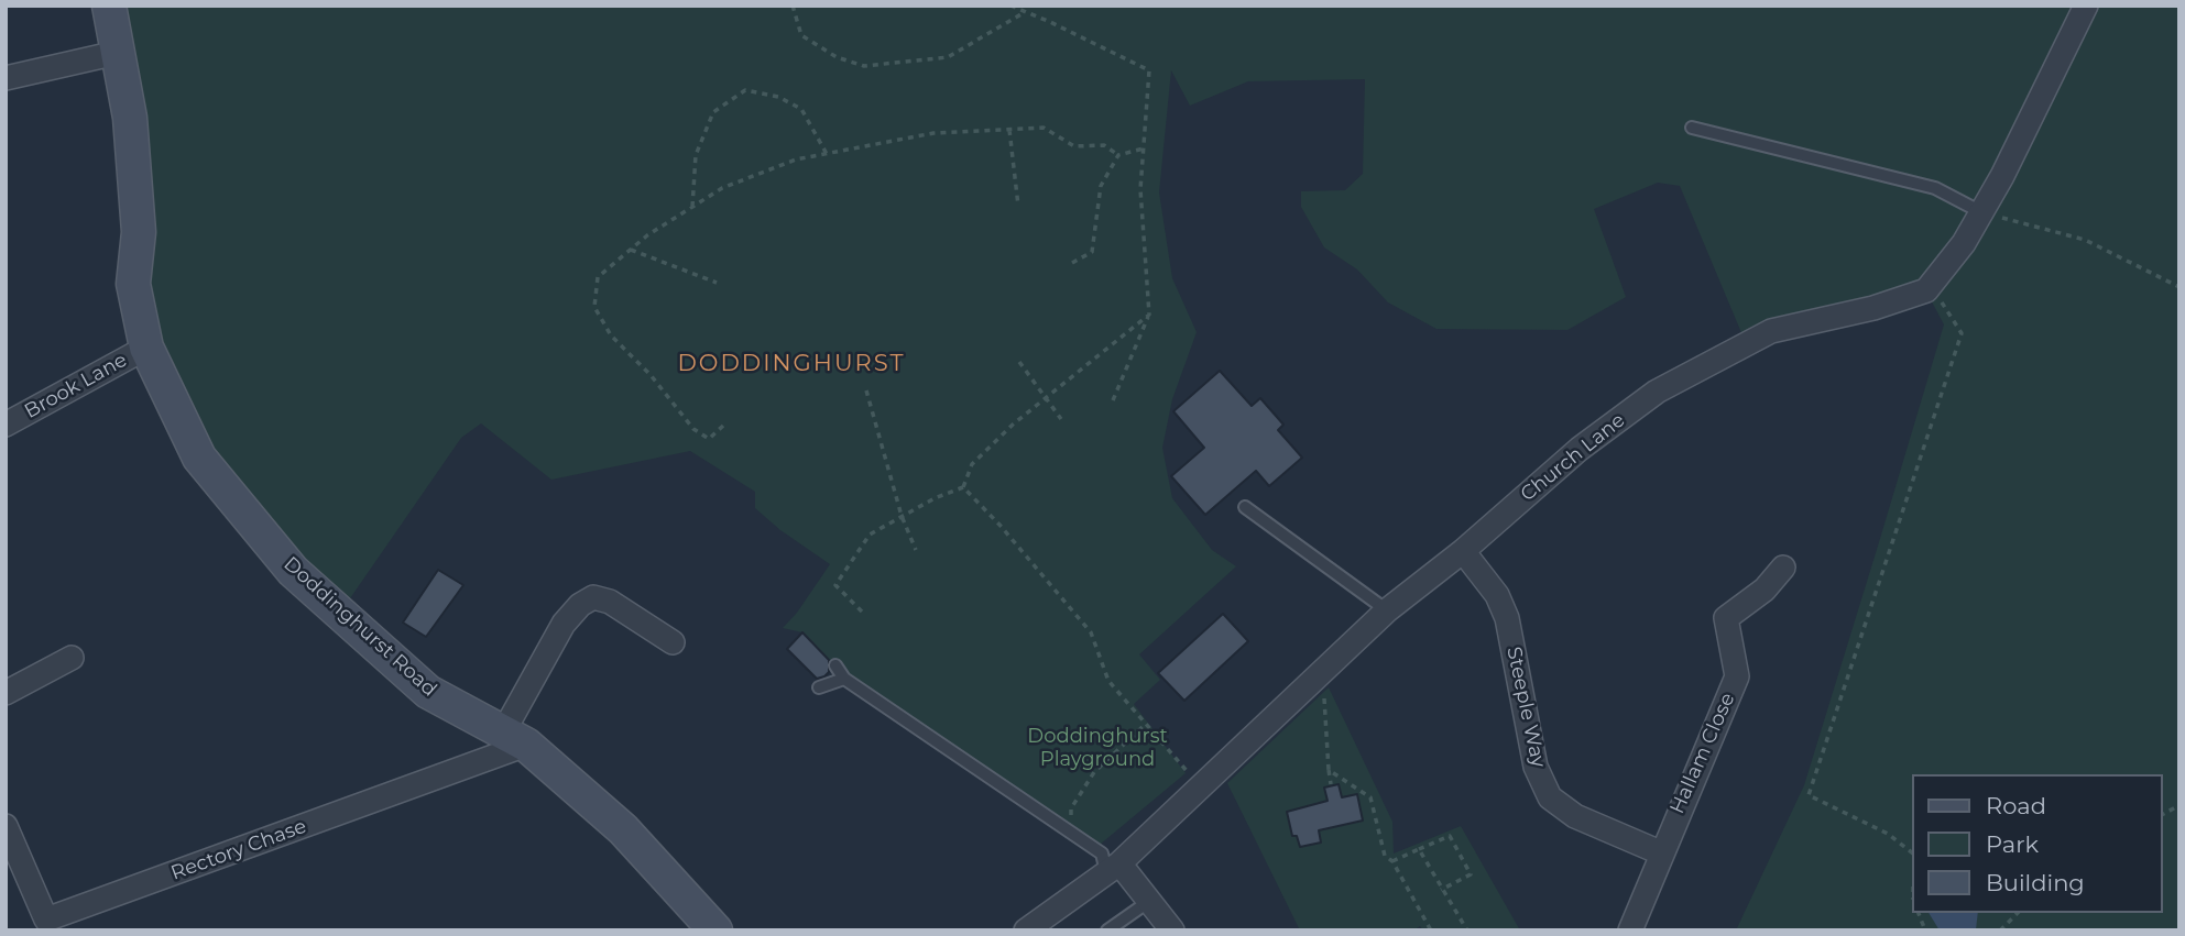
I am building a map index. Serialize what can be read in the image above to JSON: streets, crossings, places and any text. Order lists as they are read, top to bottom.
{
  "streets": {
    "street": [
      "Brook Lane",
      "Church Lane",
      "Doddinghurst Road",
      "Steeple Way",
      "Hallam Close",
      "Rectory Chase"
    ]
  },
  "crossings": [
    ["Brook Lane", "Doddinghurst Road"],
    ["Church Lane", "Steeple Way"],
    ["Doddinghurst Road", "Rectory Chase"],
    ["Steeple Way", "Hallam Close"]
  ],
  "districts": ["DODDINGHURST"],
  "parks": ["Doddinghurst Playground"],
  "legend": ["Road", "Park", "Building"]
}
